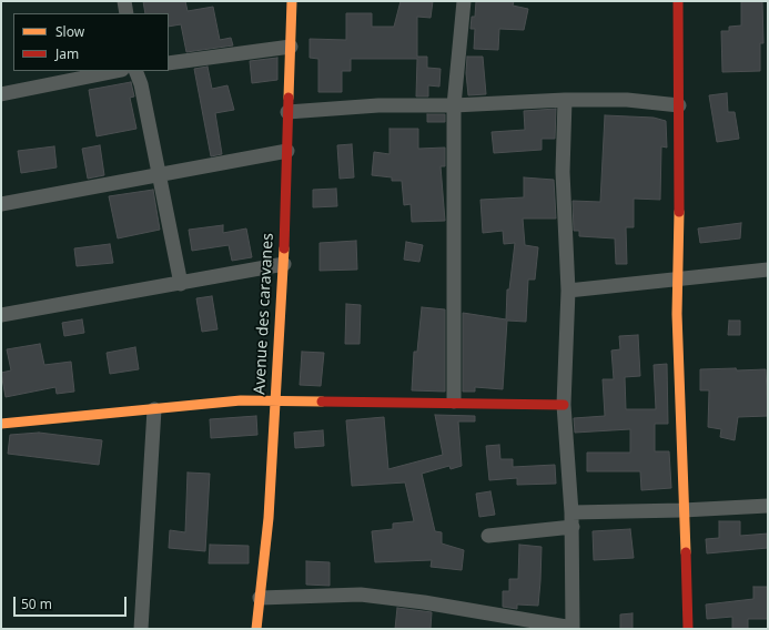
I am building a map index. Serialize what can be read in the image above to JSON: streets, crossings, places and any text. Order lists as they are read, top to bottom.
{
  "streets": {
    "street": ["Avenue des caravanes"]
  },
  "legend": ["Slow", "Jam"],
  "scale_bar": "50 m"
}
